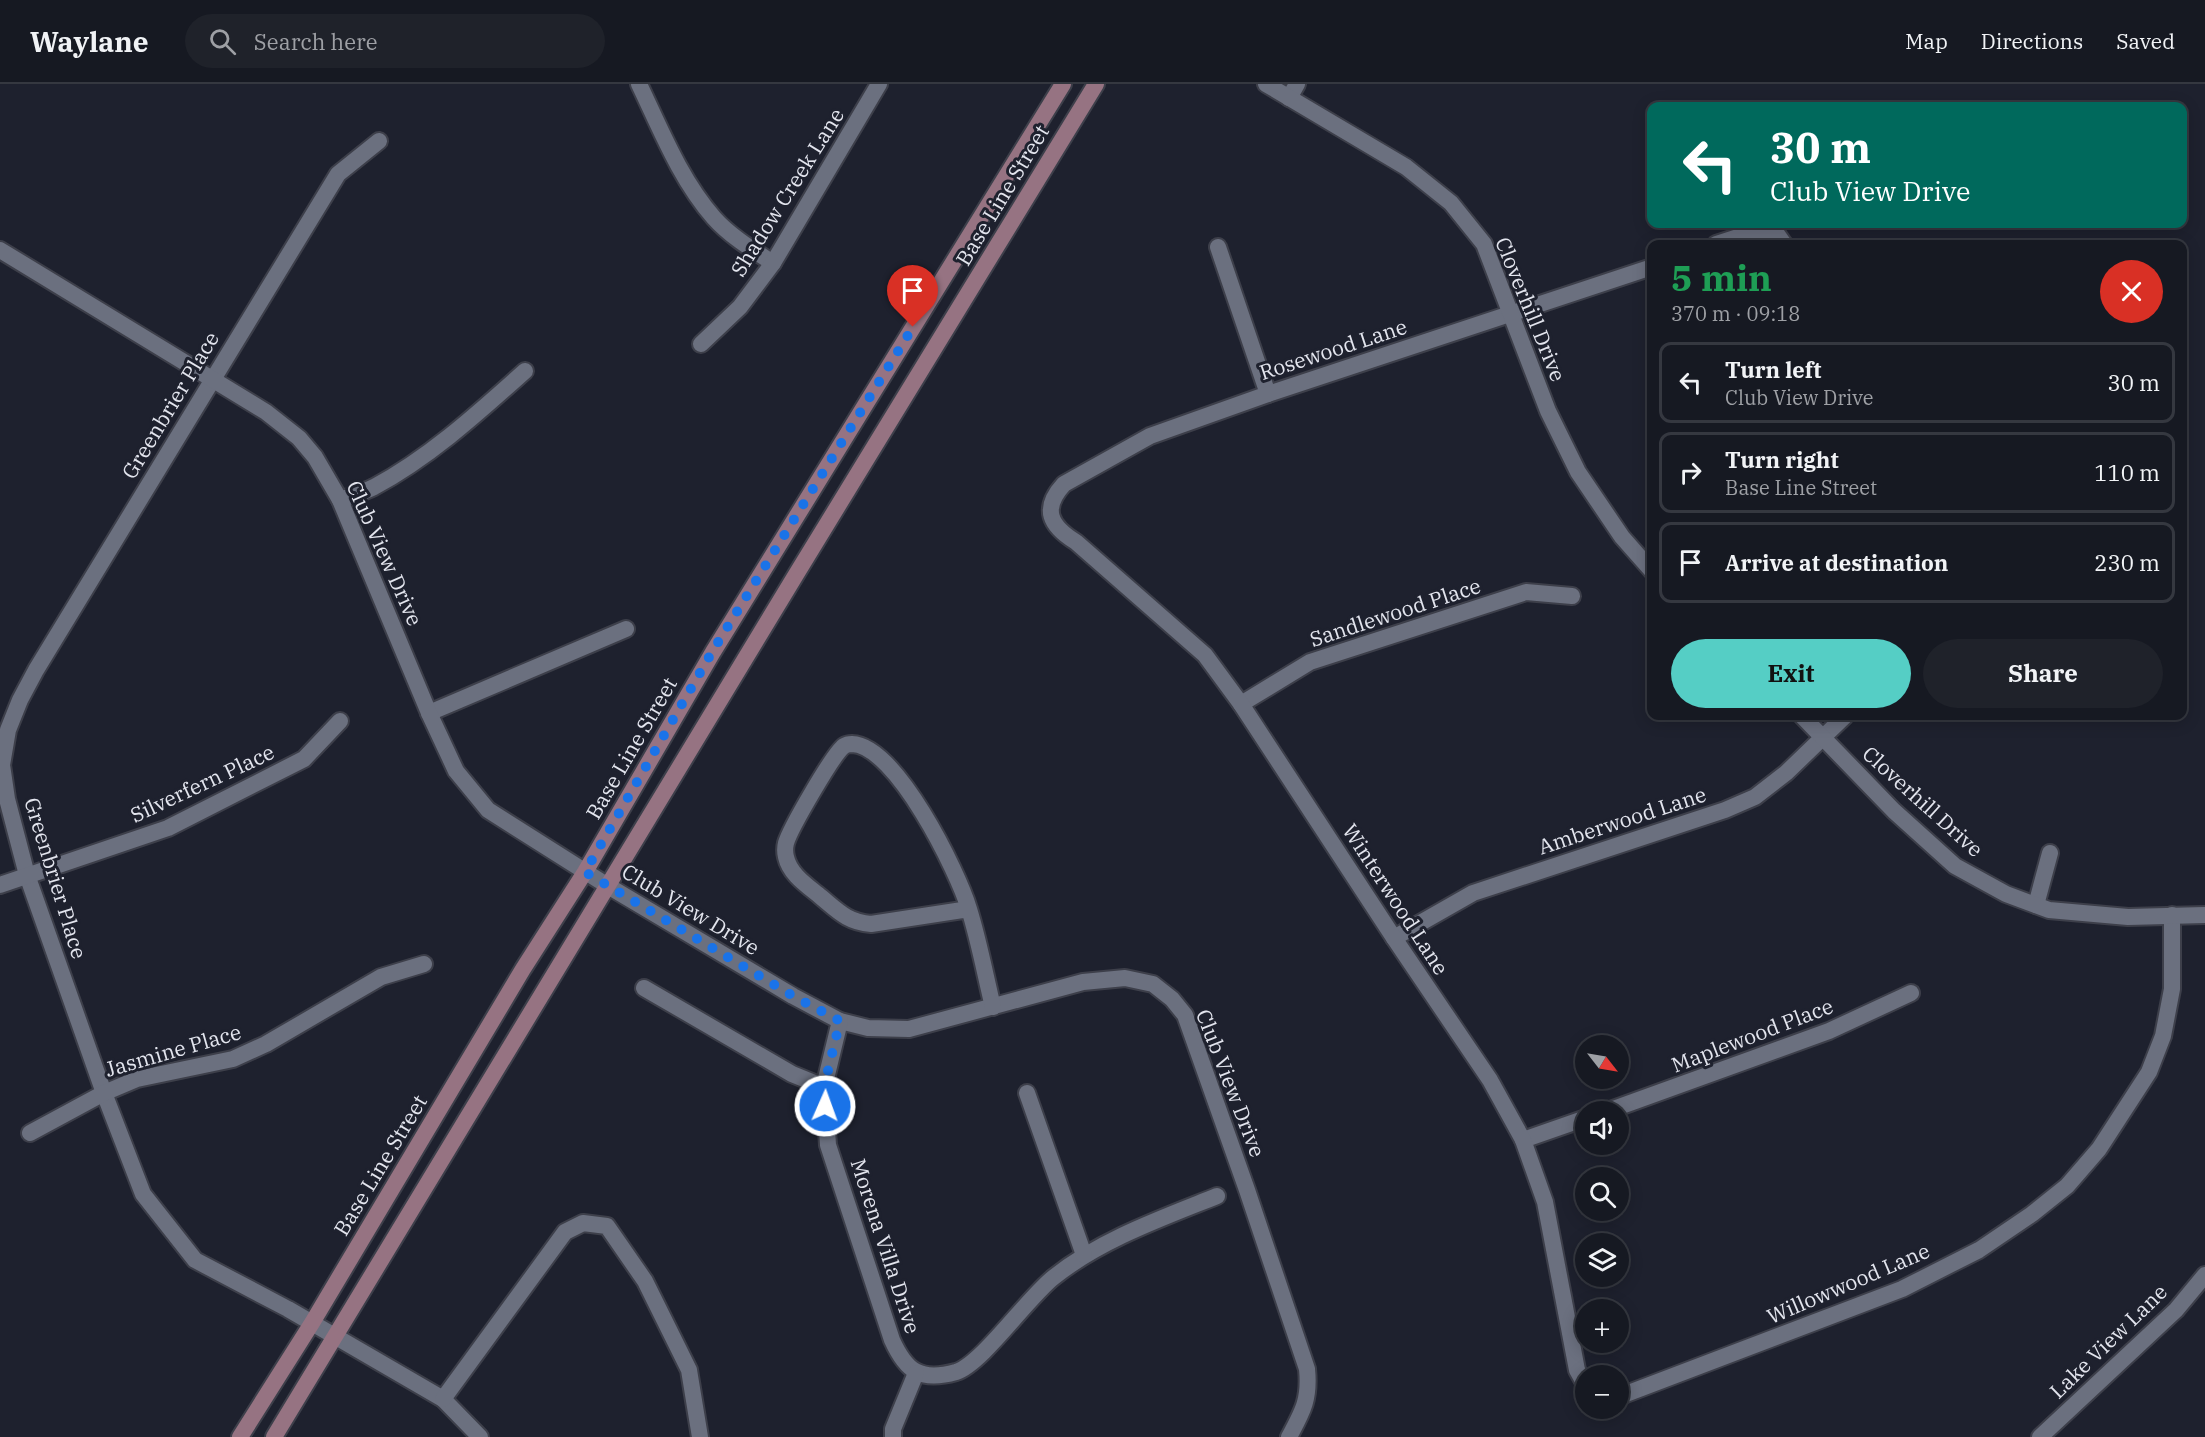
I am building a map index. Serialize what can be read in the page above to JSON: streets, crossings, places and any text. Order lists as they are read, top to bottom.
{
  "streets": {
    "main road": ["Base Line Street"],
    "street": [
      "Shadow Creek Lane",
      "Cloverhill Drive",
      "Rosewood Lane",
      "Greenbrier Place",
      "Club View Drive",
      "Sandlewood Place",
      "Silverfern Place",
      "Amberwood Lane",
      "Winterwood Lane",
      "Maplewood Place",
      "Jasmine Place",
      "Morena Villa Drive",
      "Willowwood Lane",
      "Lake View Lane"
    ]
  },
  "crossings": [
    ["Base Line Street", "Greenbrier Place"],
    ["Base Line Street", "Club View Drive"],
    ["Cloverhill Drive", "Rosewood Lane"],
    ["Cloverhill Drive", "Amberwood Lane"],
    ["Cloverhill Drive", "Willowwood Lane"],
    ["Rosewood Lane", "Winterwood Lane"],
    ["Greenbrier Place", "Club View Drive"],
    ["Greenbrier Place", "Silverfern Place"],
    ["Greenbrier Place", "Jasmine Place"],
    ["Club View Drive", "Morena Villa Drive"],
    ["Sandlewood Place", "Winterwood Lane"],
    ["Amberwood Lane", "Winterwood Lane"]
  ],
  "north": "bottom right",
  "page": {
    "header": "Waylane",
    "search": "Search here",
    "nav": ["Map", "Directions", "Saved"],
    "turn": ["30 m", "Club View Drive"],
    "heading": ["5 min", "370 m · 09:18"],
    "list": [
      {
        "name": "Turn left",
        "note": "Club View Drive",
        "value": "30 m"
      },
      {
        "name": "Turn right",
        "note": "Base Line Street",
        "value": "110 m"
      },
      {
        "name": "Arrive at destination",
        "value": "230 m"
      }
    ],
    "buttons": ["Exit", "Share"],
    "map_buttons": ["+", "−"]
  }
}
